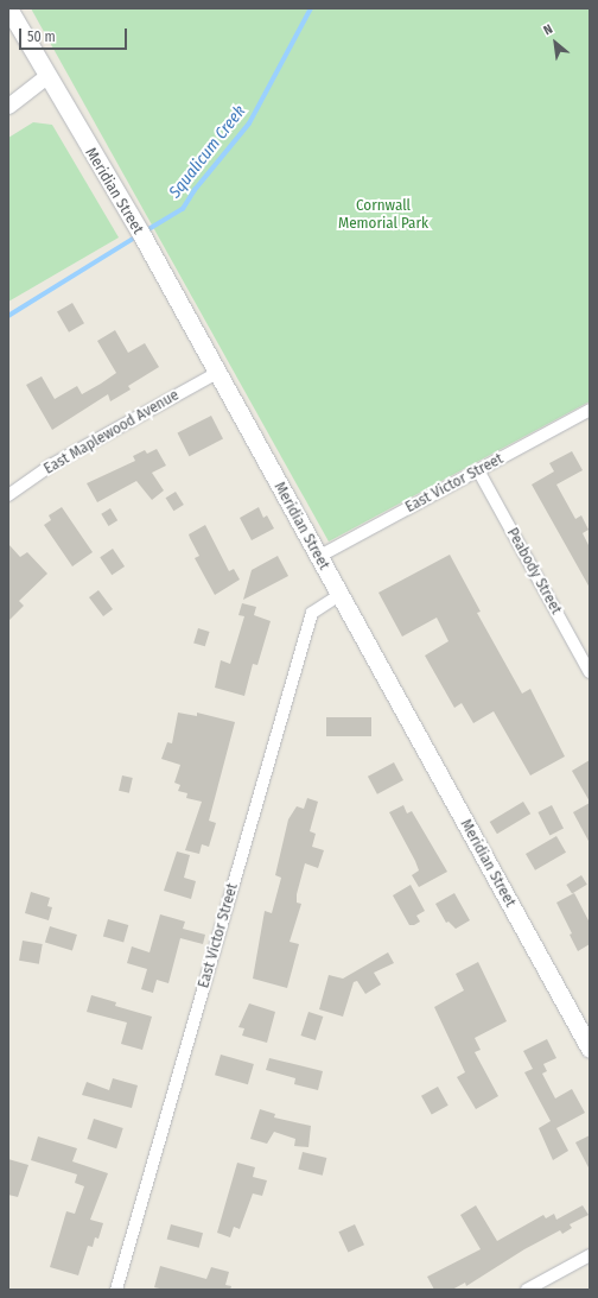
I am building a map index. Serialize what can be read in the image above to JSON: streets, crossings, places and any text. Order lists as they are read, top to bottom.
{
  "streets": {
    "main road": ["Meridian Street"],
    "street": ["East Maplewood Avenue", "East Victor Street", "Peabody Street"]
  },
  "crossings": [
    ["Meridian Street", "East Maplewood Avenue"],
    ["Meridian Street", "East Victor Street"],
    ["East Victor Street", "Peabody Street"]
  ],
  "water": ["Squalicum Creek"],
  "parks": ["Cornwall Memorial Park"],
  "scale_bar": "50 m",
  "north": "top left"
}
